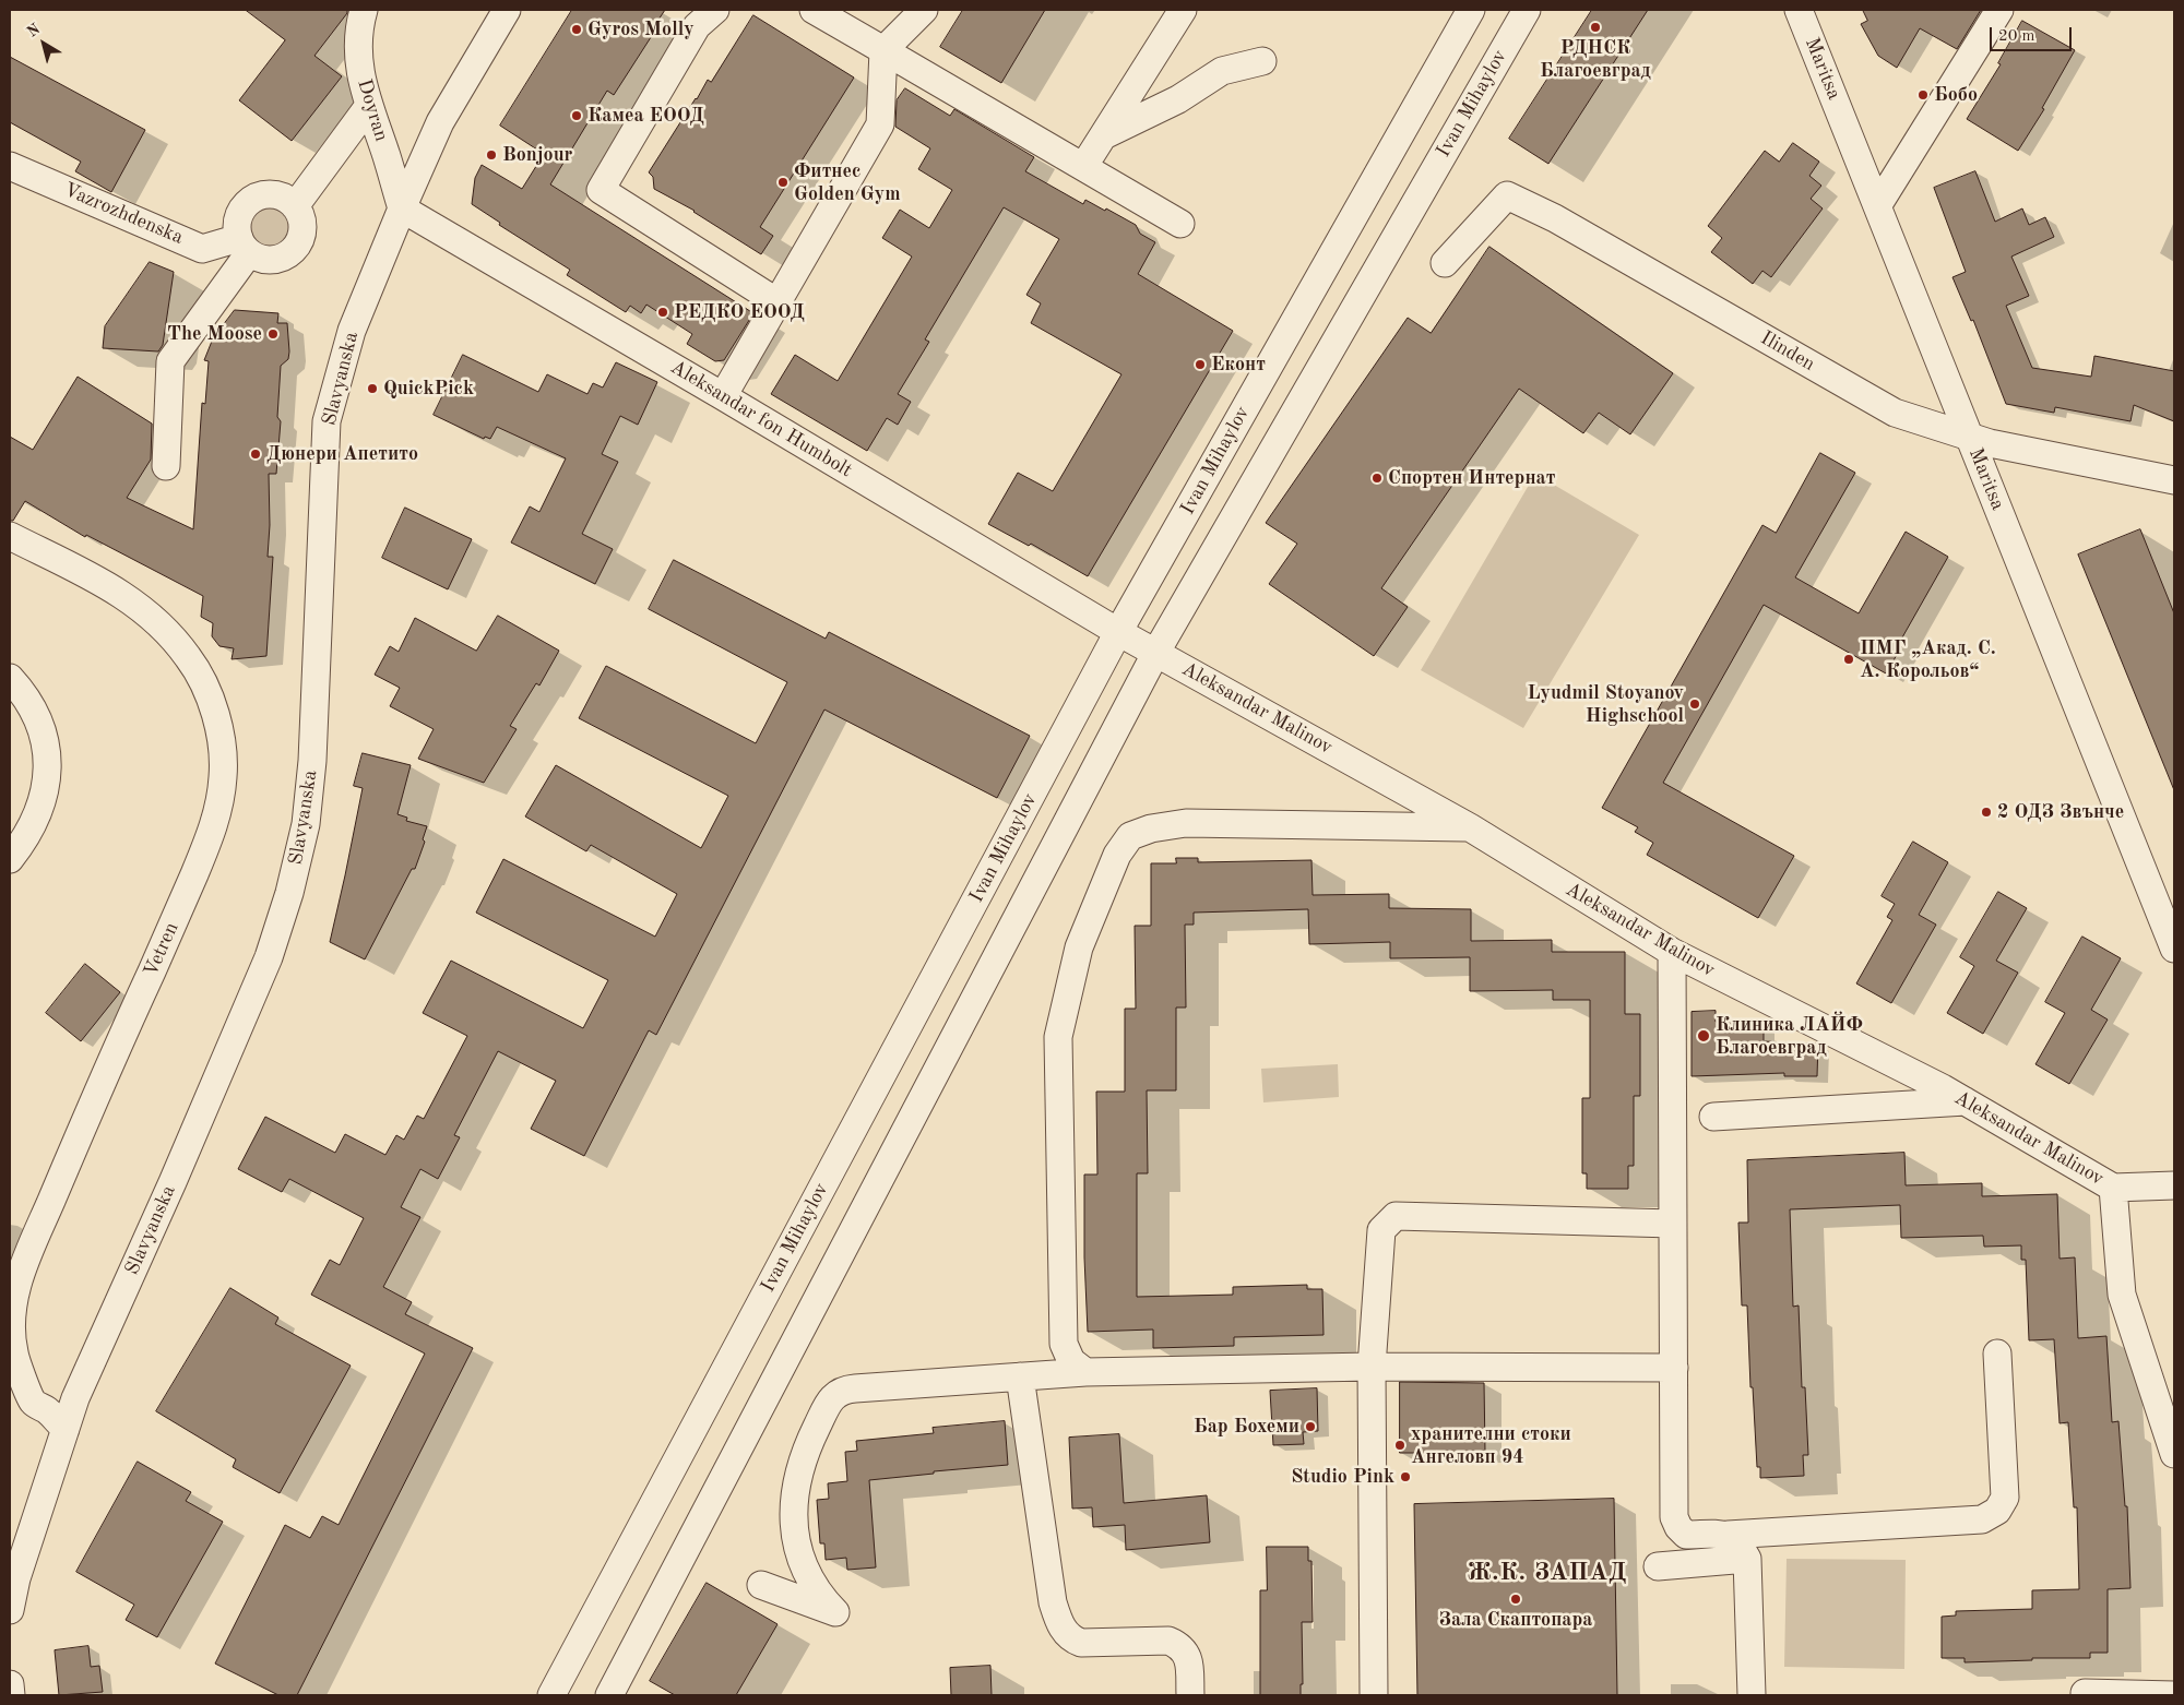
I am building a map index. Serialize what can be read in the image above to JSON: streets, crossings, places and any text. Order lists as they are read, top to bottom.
{
  "streets": {
    "street": [
      "Maritsa",
      "Ivan Mihaylov",
      "Doyran",
      "Vazrozhdenska",
      "Ilinden",
      "Slavyanska",
      "Aleksandar fon Humbolt",
      "Aleksandar Malinov",
      "Vetren"
    ]
  },
  "crossings": [
    ["Maritsa", "Ilinden"],
    ["Ivan Mihaylov", "Aleksandar fon Humbolt"],
    ["Ivan Mihaylov", "Aleksandar Malinov"],
    ["Doyran", "Slavyanska"],
    ["Doyran", "Aleksandar fon Humbolt"],
    ["Slavyanska", "Aleksandar fon Humbolt"],
    ["Slavyanska", "Vetren"],
    ["Aleksandar fon Humbolt", "Aleksandar Malinov"]
  ],
  "districts": ["Ж.К. ЗАПАД"],
  "places": [
    "РДНСК Благоевград",
    "Gyros Molly",
    "Бобо",
    "Камеа ЕООД",
    "Bonjour",
    "Фитнес Golden Gym",
    "РЕДКО ЕООД",
    "The Moose",
    "Еконт",
    "QuickPick",
    "Дюнери Апетито",
    "Спортен Интернат",
    "ПМГ „Акад. С. А. Корольов“",
    "Lyudmil Stoyanov Highschool",
    "2 ОДЗ Звънче",
    "Клиника ЛАЙФ Благоевград",
    "Бар Бохеми",
    "хранителни стоки Ангеловп 94",
    "Studio Pink",
    "Зала Скаптопара"
  ],
  "scale_bar": "20 m",
  "north": "top left"
}
